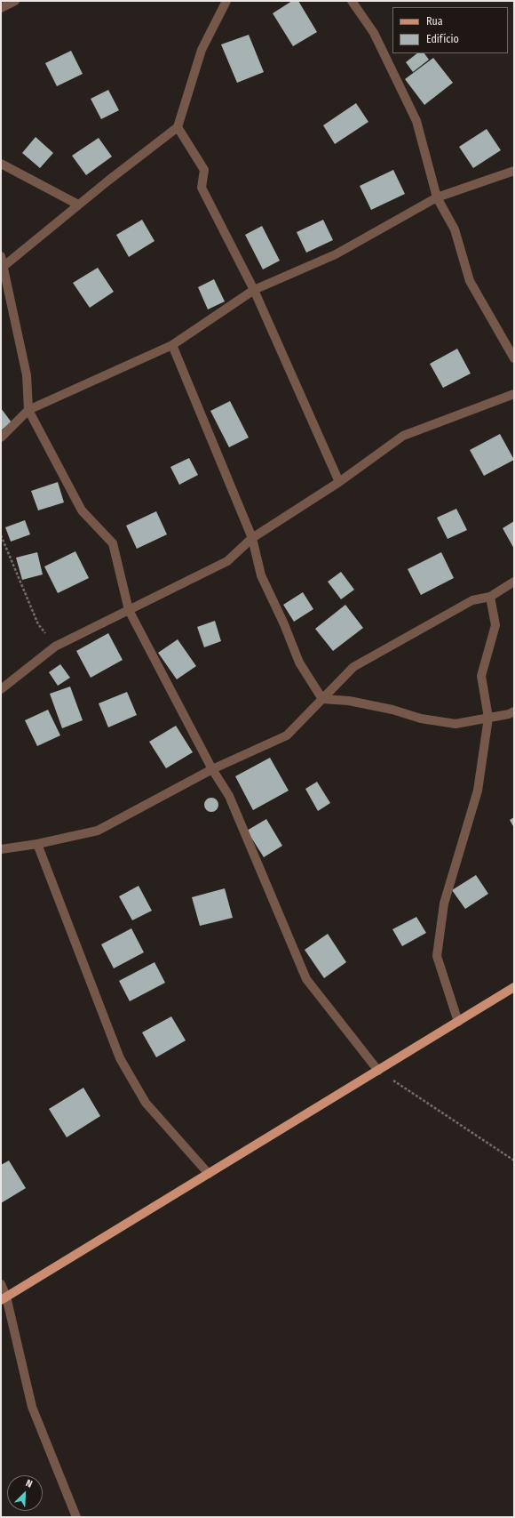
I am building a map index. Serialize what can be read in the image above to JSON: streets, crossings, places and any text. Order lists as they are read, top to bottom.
{
  "legend": ["Rua", "Edifício"],
  "north": "top right"
}
